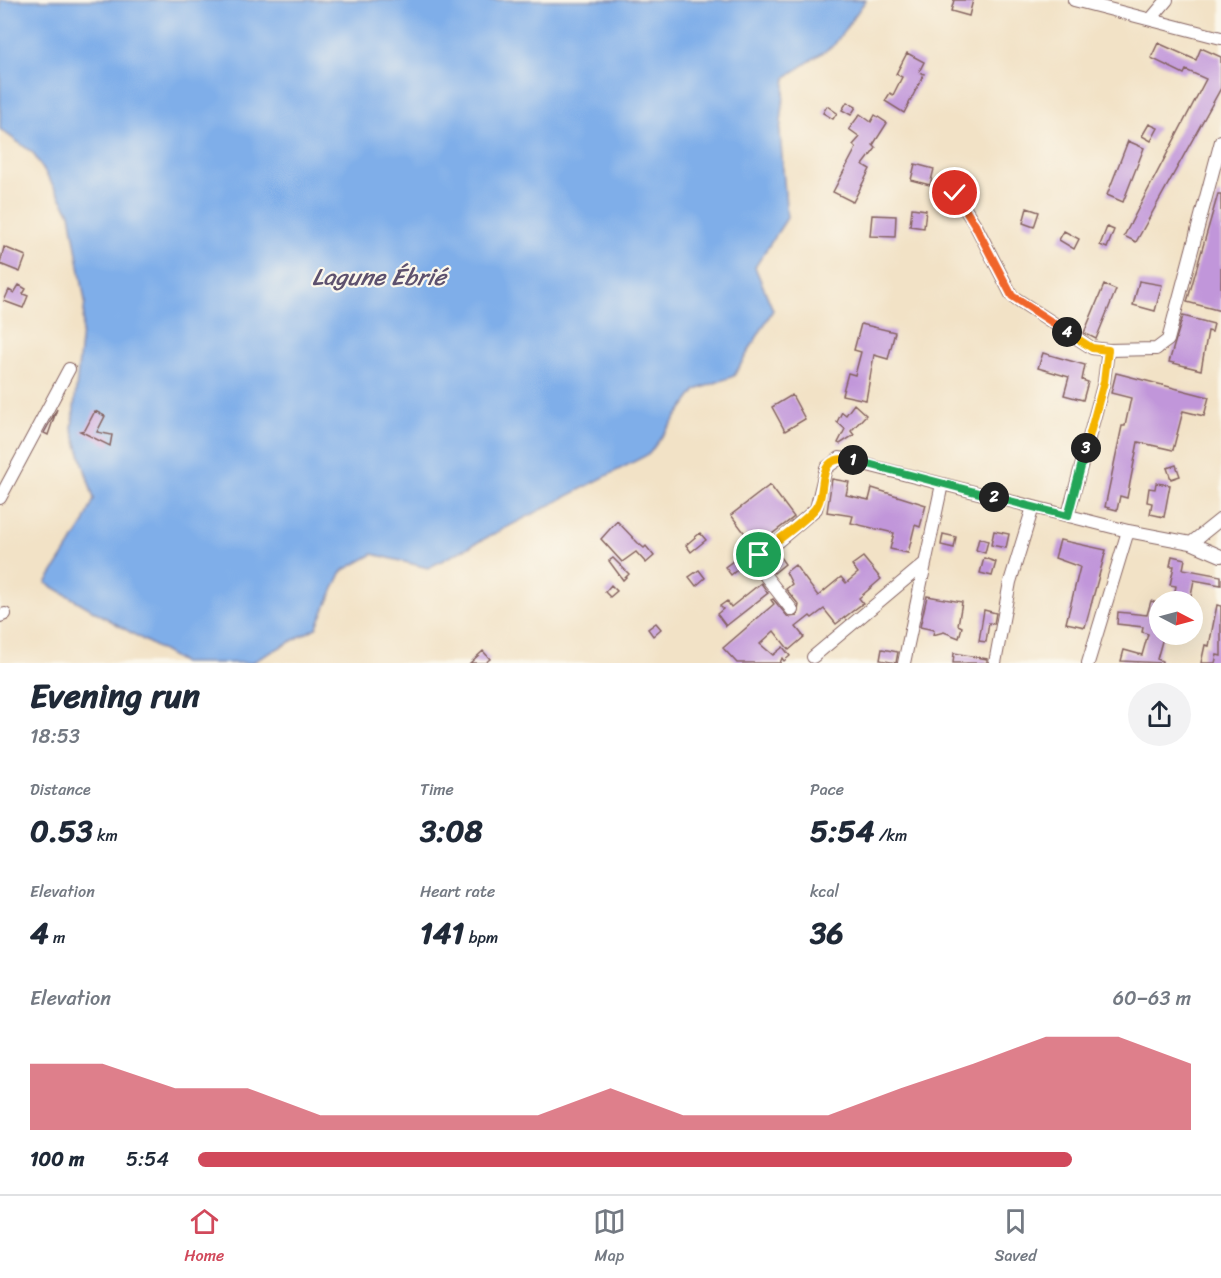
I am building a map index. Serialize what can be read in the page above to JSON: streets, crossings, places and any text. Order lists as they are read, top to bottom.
{
  "water": ["Lagune Ébrié"],
  "north": "right",
  "page": {
    "pins": [
      "4",
      "3",
      "1",
      "2"
    ],
    "heading": ["Evening run", "18:53"],
    "stats": [
      ["Distance", "0.53 km"],
      ["Time", "3:08"],
      ["Pace", "5:54 /km"],
      ["Elevation", "4 m"],
      ["Heart rate", "141 bpm"],
      ["kcal", "36"]
    ],
    "chart": ["Elevation", "60–63 m"],
    "list": [
      {
        "name": "100 m",
        "note": "5:54"
      }
    ],
    "tabs": ["Home", "Map", "Saved"]
  }
}
